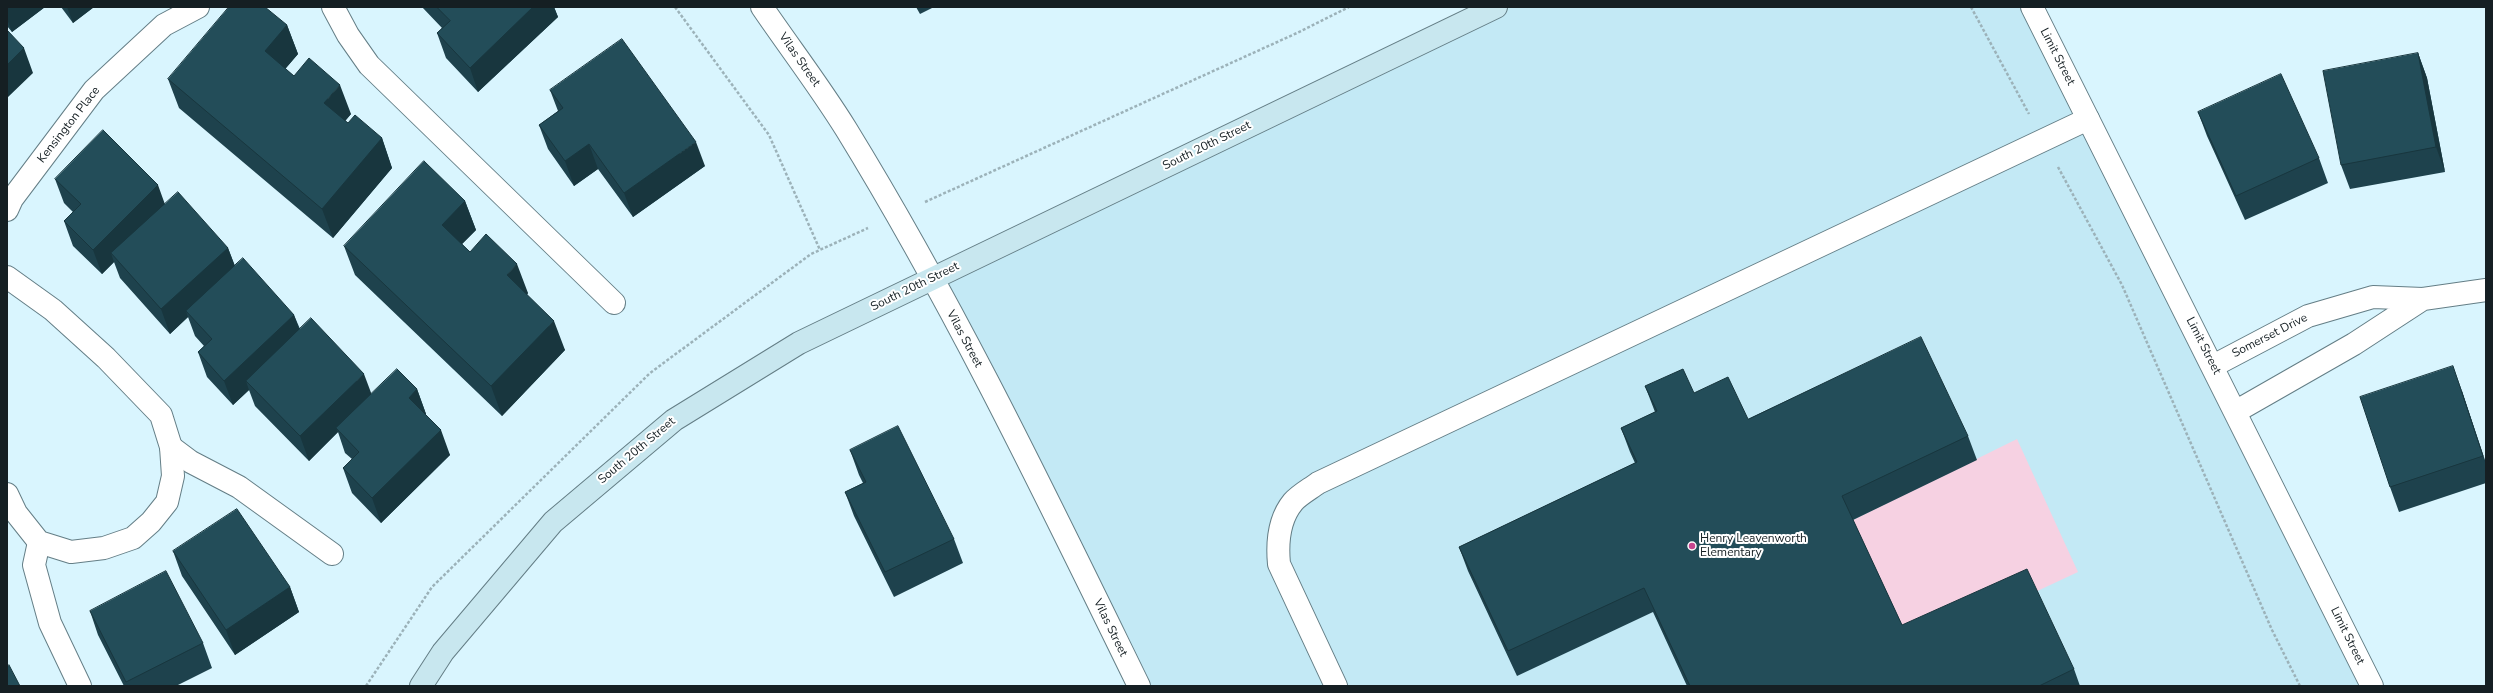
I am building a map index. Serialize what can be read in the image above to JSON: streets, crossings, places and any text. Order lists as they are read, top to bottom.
{
  "streets": {
    "main road": ["South 20th Street"],
    "street": [
      "Limit Street",
      "Vilas Street",
      "Kensington Place",
      "Somerset Drive"
    ]
  },
  "crossings": [
    ["Limit Street", "Somerset Drive"],
    ["Vilas Street", "South 20th Street"]
  ],
  "places": ["Henry Leavenworth Elementary"]
}
